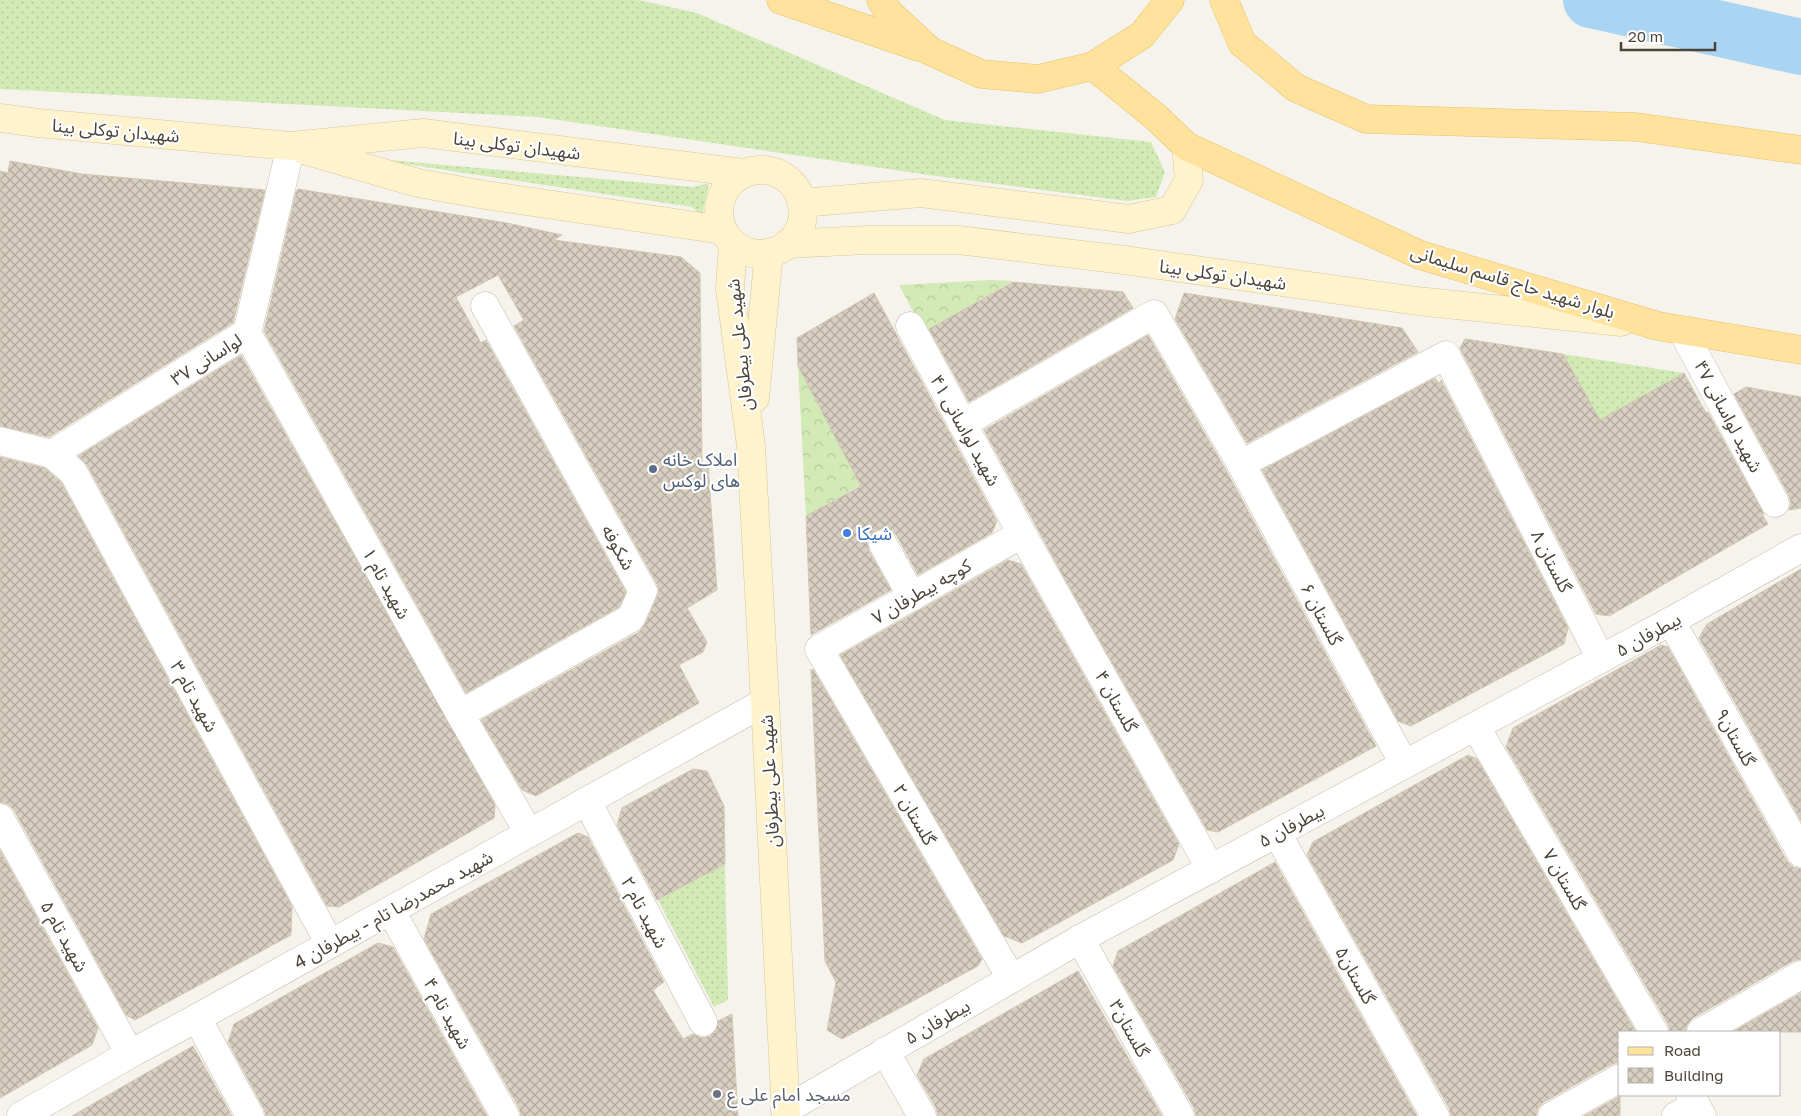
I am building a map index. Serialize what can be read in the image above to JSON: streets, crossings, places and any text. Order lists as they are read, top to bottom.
{
  "streets": {
    "main road": ["شهیدان توکلی بینا", "بلوار شهید حاج قاسم سلیمانی", "شهید علی بیطرفان"],
    "street": [
      "لواسانی ۳۷",
      "شهید لواسانی ۴۷",
      "شهید لواسانی ۴۱",
      "شکوفه",
      "گلستان ۸",
      "شهید تام ۱",
      "کوچه بیطرفان ۷",
      "گلستان ۶",
      "بیطرفان ۵",
      "شهید تام ۳",
      "گلستان ۴",
      "گلستان۹",
      "گلستان ۲",
      "گلستان ۷",
      "شهید محمدرضا تام - بیطرفان 4",
      "شهید تام ۲",
      "شهید تام ۵",
      "گلستان۵",
      "شهید تام ۴",
      "گلستان۳"
    ]
  },
  "crossings": [
    ["شهیدان توکلی بینا", "بلوار شهید حاج قاسم سلیمانی"],
    ["شهیدان توکلی بینا", "شهید علی بیطرفان"],
    ["شهیدان توکلی بینا", "لواسانی ۳۷"],
    ["شهیدان توکلی بینا", "شهید لواسانی ۴۷"],
    ["بلوار شهید حاج قاسم سلیمانی", "شهید لواسانی ۴۷"],
    ["شهید علی بیطرفان", "بیطرفان ۵"],
    ["شهید علی بیطرفان", "شهید محمدرضا تام - بیطرفان 4"],
    ["لواسانی ۳۷", "شهید تام ۱"],
    ["لواسانی ۳۷", "شهید تام ۳"],
    ["شهید لواسانی ۴۱", "کوچه بیطرفان ۷"],
    ["شهید لواسانی ۴۱", "گلستان ۶"],
    ["شهید لواسانی ۴۱", "گلستان ۴"],
    ["شکوفه", "شهید تام ۱"],
    ["گلستان ۸", "گلستان ۶"],
    ["گلستان ۸", "بیطرفان ۵"],
    ["شهید تام ۱", "شهید محمدرضا تام - بیطرفان 4"],
    ["کوچه بیطرفان ۷", "گلستان ۴"],
    ["کوچه بیطرفان ۷", "گلستان ۲"],
    ["گلستان ۶", "بیطرفان ۵"],
    ["بیطرفان ۵", "گلستان ۴"],
    ["بیطرفان ۵", "گلستان۹"],
    ["بیطرفان ۵", "گلستان ۲"],
    ["بیطرفان ۵", "گلستان ۷"],
    ["بیطرفان ۵", "گلستان۵"],
    ["بیطرفان ۵", "گلستان۳"],
    ["شهید تام ۳", "شهید محمدرضا تام - بیطرفان 4"],
    ["شهید محمدرضا تام - بیطرفان 4", "شهید تام ۲"],
    ["شهید محمدرضا تام - بیطرفان 4", "شهید تام ۵"],
    ["شهید محمدرضا تام - بیطرفان 4", "شهید تام ۴"]
  ],
  "places": ["املاک خانه های لوکس", "شیکا", "مسجد امام علی ع"],
  "legend": ["Road", "Building"],
  "scale_bar": "20 m"
}
